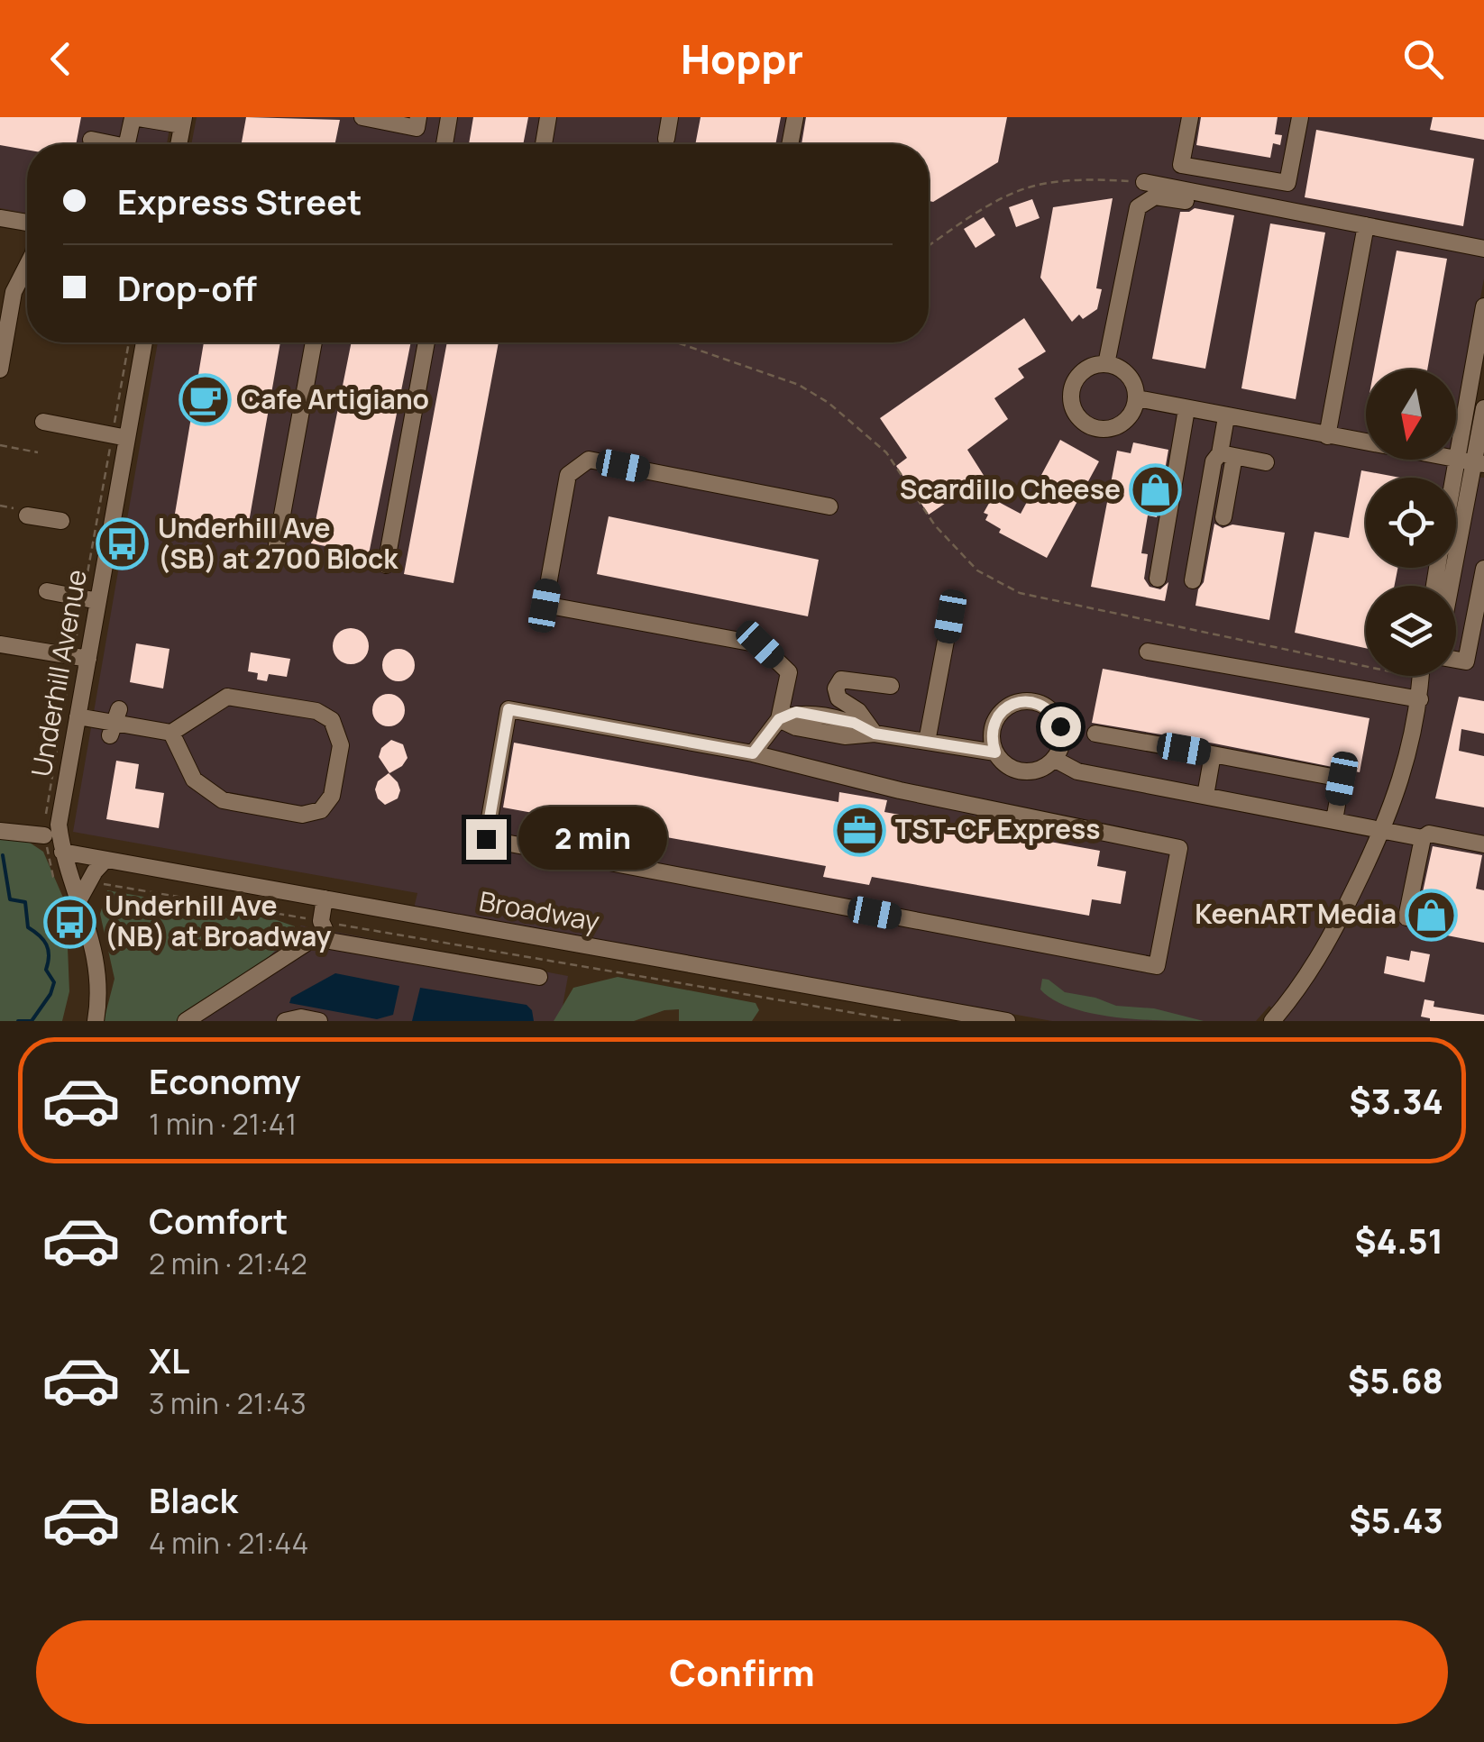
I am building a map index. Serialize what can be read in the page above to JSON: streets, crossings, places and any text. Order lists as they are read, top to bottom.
{
  "streets": {
    "street": ["Underhill Avenue", "Broadway"]
  },
  "crossings": [
    ["Underhill Avenue", "Broadway"]
  ],
  "places": {
    "cafe": ["Cafe Artigiano"],
    "shop": ["Scardillo Cheese", "KeenART Media"],
    "bus stop": ["Underhill Ave (SB) at 2700 Block", "Underhill Ave (NB) at Broadway"],
    "office": ["TST-CF Express"]
  },
  "north": "bottom",
  "page": {
    "header": "Hoppr",
    "banner": ["Express Street", "Drop-off"],
    "bubble": "2 min",
    "list": [
      {
        "name": "Economy",
        "note": "1 min · 21:41",
        "value": "$3.34"
      },
      {
        "name": "Comfort",
        "note": "2 min · 21:42",
        "value": "$4.51"
      },
      {
        "name": "XL",
        "note": "3 min · 21:43",
        "value": "$5.68"
      },
      {
        "name": "Black",
        "note": "4 min · 21:44",
        "value": "$5.43"
      }
    ],
    "buttons": "Confirm"
  }
}
